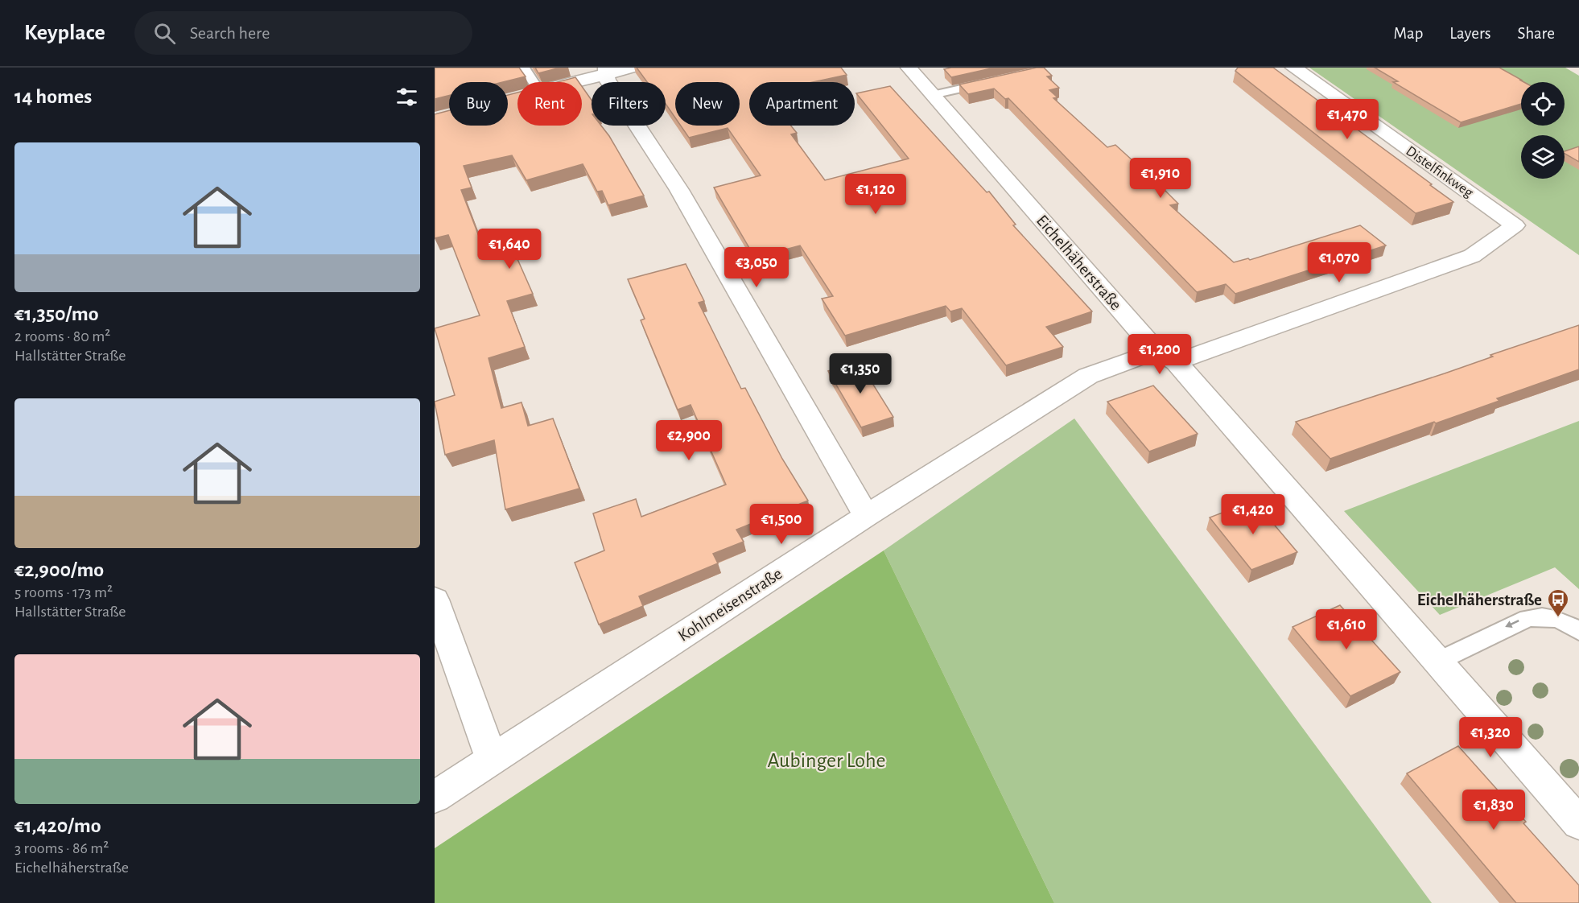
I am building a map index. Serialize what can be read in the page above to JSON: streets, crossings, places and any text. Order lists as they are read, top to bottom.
{
  "streets": {
    "street": ["Distelfinkweg", "Eichelhäherstraße", "Kohlmeisenstraße"]
  },
  "crossings": [
    ["Distelfinkweg", "Kohlmeisenstraße"],
    ["Eichelhäherstraße", "Kohlmeisenstraße"]
  ],
  "parks": ["Aubinger Lohe"],
  "places": {
    "bus stop": ["Eichelhäherstraße"]
  },
  "page": {
    "header": "Keyplace",
    "search": "Search here",
    "nav": ["Map", "Layers", "Share"],
    "heading": "14 homes",
    "chip": [
      "Buy",
      "Rent",
      "Filters",
      "New",
      "Apartment"
    ],
    "price": [
      "€1,470",
      "€1,910",
      "€1,120",
      "€1,640",
      "€1,070",
      "€3,050",
      "€1,200",
      "€1,350",
      "€2,900",
      "€1,420",
      "€1,500",
      "€1,610",
      "€1,320",
      "€1,830"
    ],
    "list": [
      {
        "name": "€1,350/mo",
        "note": "2 rooms · 80 m² · Hallstätter Straße"
      },
      {
        "name": "€2,900/mo",
        "note": "5 rooms · 173 m² · Hallstätter Straße"
      },
      {
        "name": "€1,420/mo",
        "note": "3 rooms · 86 m² · Eichelhäherstraße"
      }
    ]
  }
}
